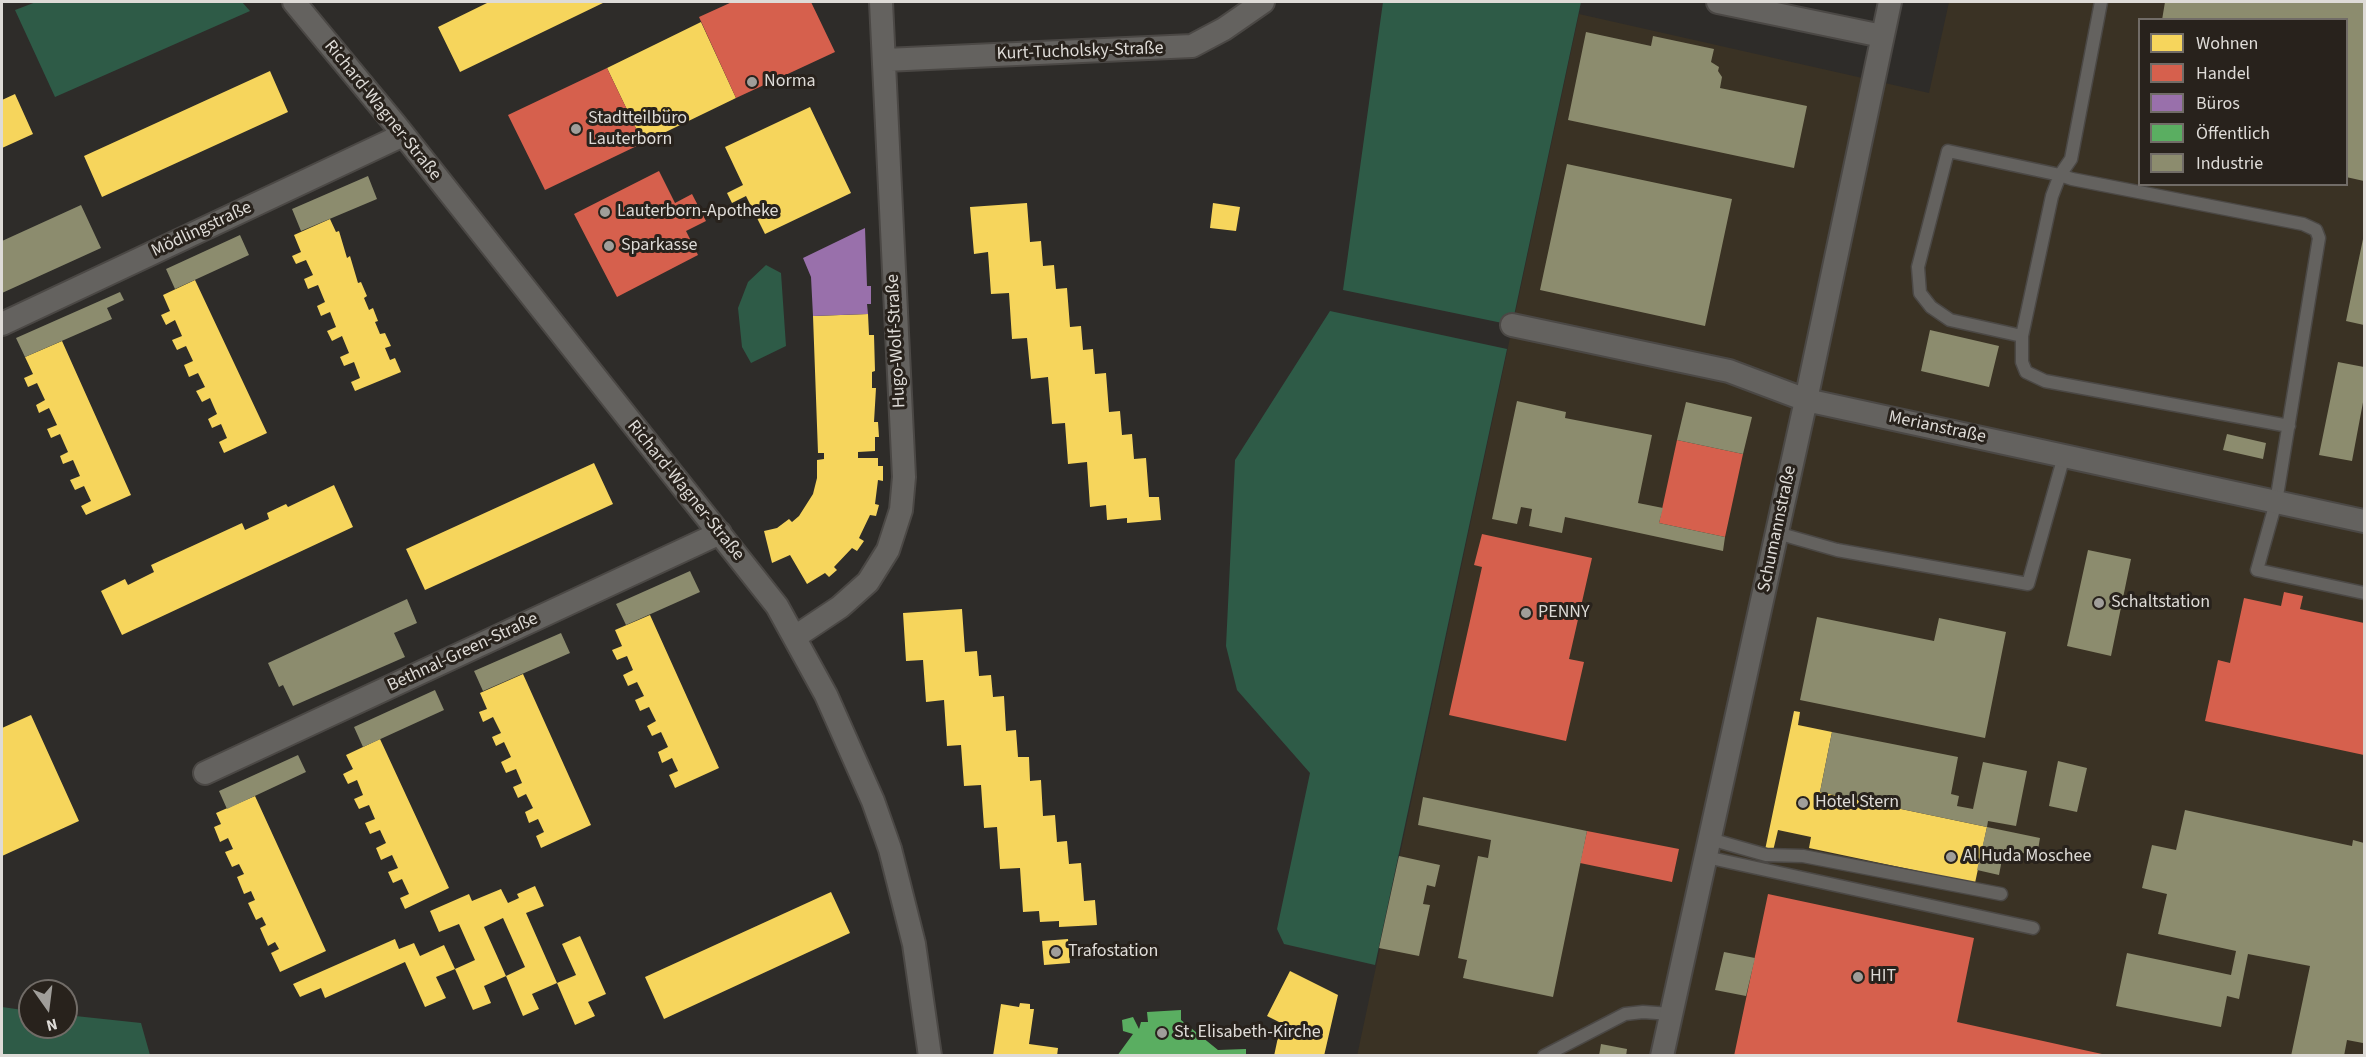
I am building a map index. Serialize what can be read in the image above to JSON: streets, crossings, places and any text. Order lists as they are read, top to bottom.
{
  "streets": {
    "street": [
      "Kurt-Tucholsky-Straße",
      "Richard-Wagner-Straße",
      "Mödlingstraße",
      "Hugo-Wolf-Straße",
      "Merianstraße",
      "Schumannstraße",
      "Bethnal-Green-Straße"
    ]
  },
  "crossings": [
    ["Kurt-Tucholsky-Straße", "Hugo-Wolf-Straße"],
    ["Richard-Wagner-Straße", "Mödlingstraße"],
    ["Richard-Wagner-Straße", "Hugo-Wolf-Straße"],
    ["Richard-Wagner-Straße", "Bethnal-Green-Straße"],
    ["Merianstraße", "Schumannstraße"]
  ],
  "places": [
    "Norma",
    "Stadtteilbüro Lauterborn",
    "Lauterborn-Apotheke",
    "Sparkasse",
    "Schaltstation",
    "PENNY",
    "Hotel Stern",
    "Al Huda Moschee",
    "Trafostation",
    "HIT",
    "St. Elisabeth-Kirche"
  ],
  "legend": [
    "Wohnen",
    "Handel",
    "Büros",
    "Öffentlich",
    "Industrie"
  ],
  "north": "bottom"
}
